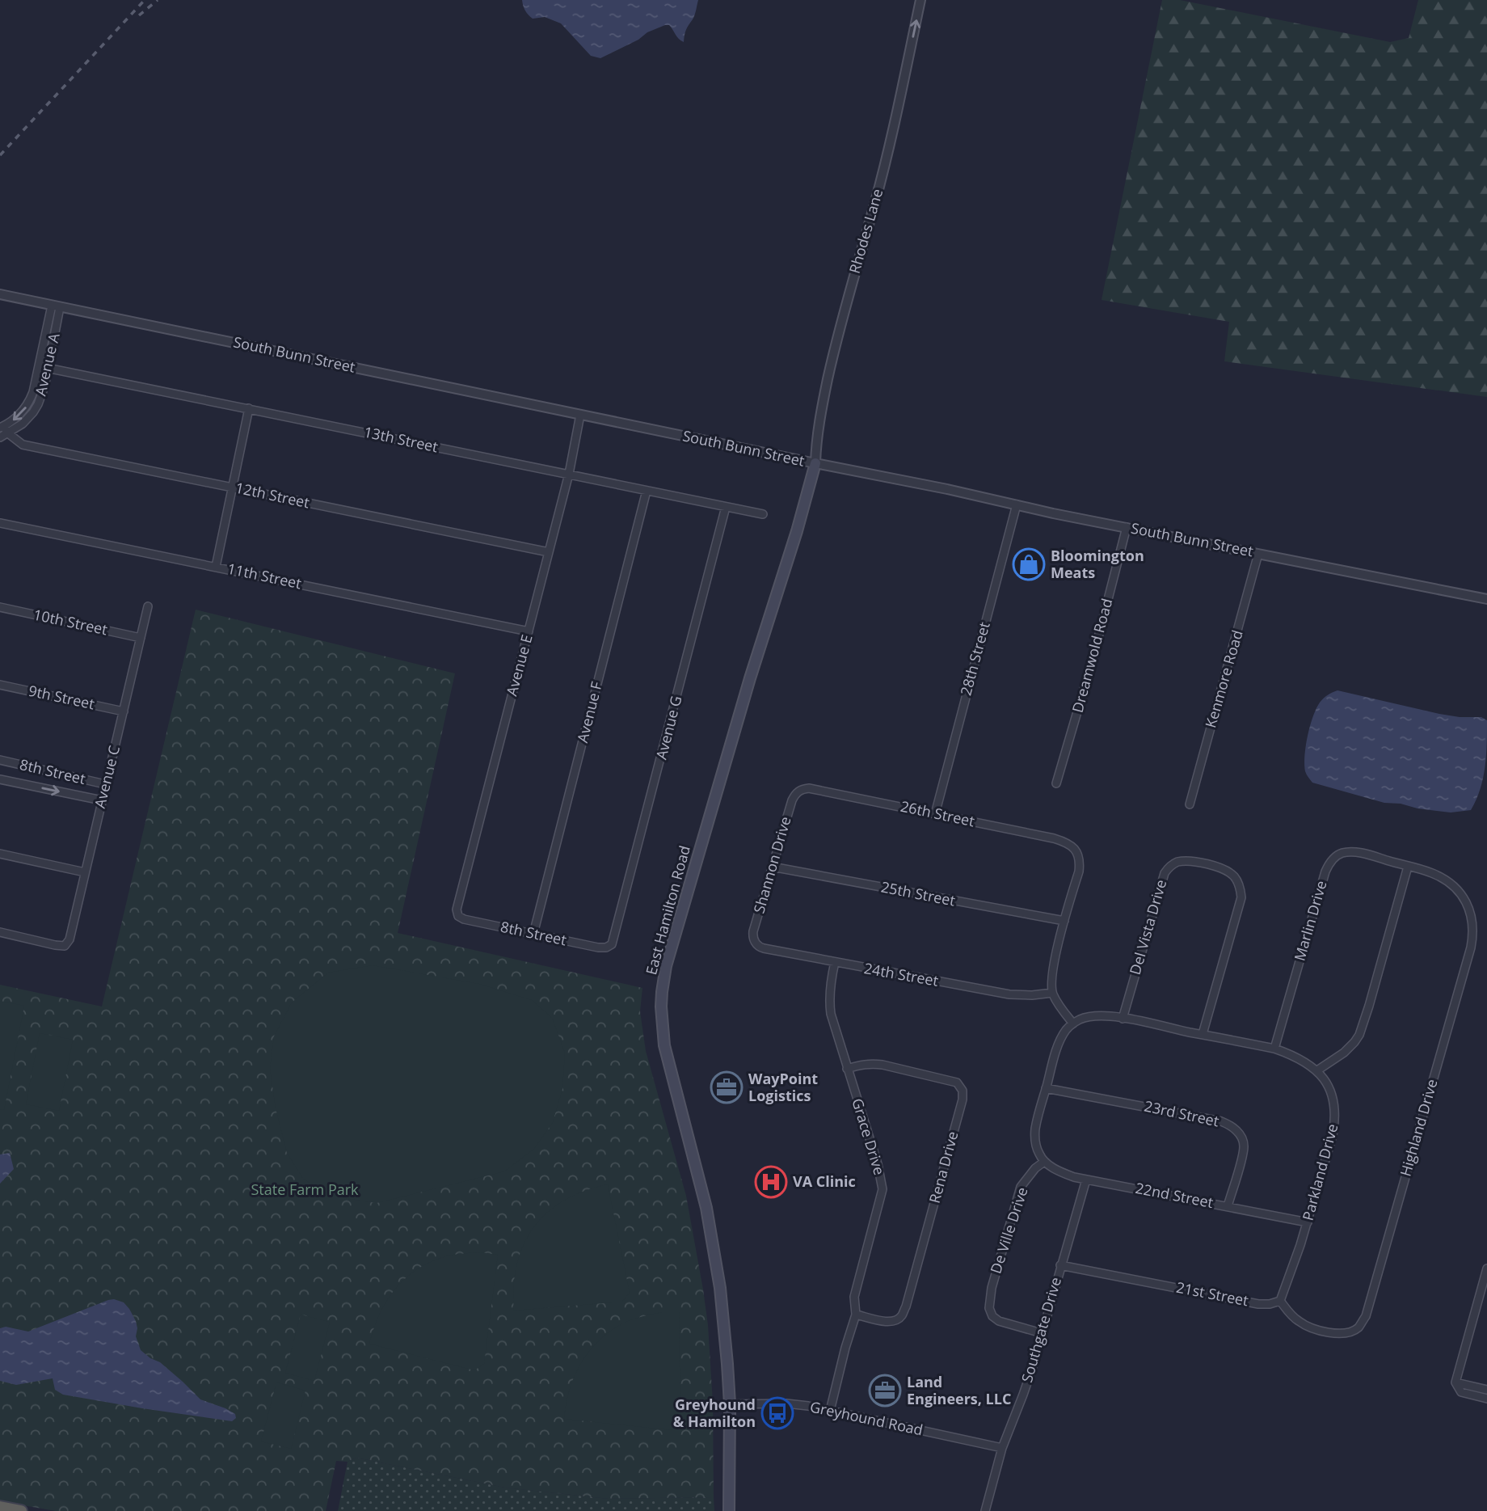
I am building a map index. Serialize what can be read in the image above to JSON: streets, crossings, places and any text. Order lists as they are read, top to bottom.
{
  "streets": {
    "main road": ["East Hamilton Road"],
    "street": [
      "Rhodes Lane",
      "South Bunn Street",
      "Avenue A",
      "13th Street",
      "12th Street",
      "11th Street",
      "10th Street",
      "Dreamwold Road",
      "28th Street",
      "Avenue E",
      "Kenmore Road",
      "9th Street",
      "Avenue F",
      "Avenue G",
      "8th Street",
      "Avenue C",
      "26th Street",
      "Shannon Drive",
      "25th Street",
      "Marlin Drive",
      "Del Vista Drive",
      "24th Street",
      "23rd Street",
      "Highland Drive",
      "Grace Drive",
      "Rena Drive",
      "Parkland Drive",
      "22nd Street",
      "De Ville Drive",
      "21st Street",
      "Southgate Drive",
      "Greyhound Road"
    ]
  },
  "crossings": [
    ["Rhodes Lane", "South Bunn Street"],
    ["Rhodes Lane", "East Hamilton Road"],
    ["South Bunn Street", "Avenue A"],
    ["South Bunn Street", "Dreamwold Road"],
    ["South Bunn Street", "28th Street"],
    ["South Bunn Street", "Avenue E"],
    ["South Bunn Street", "Kenmore Road"],
    ["South Bunn Street", "East Hamilton Road"],
    ["Avenue A", "13th Street"],
    ["Avenue A", "12th Street"],
    ["13th Street", "Avenue E"],
    ["13th Street", "Avenue F"],
    ["13th Street", "Avenue G"],
    ["12th Street", "Avenue E"],
    ["11th Street", "Avenue E"],
    ["10th Street", "Avenue C"],
    ["28th Street", "26th Street"],
    ["Avenue E", "8th Street"],
    ["9th Street", "Avenue C"],
    ["Avenue F", "8th Street"],
    ["Avenue G", "8th Street"],
    ["8th Street", "Avenue C"],
    ["26th Street", "Shannon Drive"],
    ["26th Street", "25th Street"],
    ["Shannon Drive", "25th Street"],
    ["Shannon Drive", "24th Street"],
    ["East Hamilton Road", "Greyhound Road"],
    ["Marlin Drive", "Highland Drive"],
    ["24th Street", "Grace Drive"],
    ["23rd Street", "22nd Street"],
    ["Highland Drive", "Parkland Drive"],
    ["Highland Drive", "21st Street"],
    ["Grace Drive", "Rena Drive"],
    ["Grace Drive", "Greyhound Road"],
    ["Parkland Drive", "22nd Street"],
    ["Parkland Drive", "21st Street"],
    ["22nd Street", "De Ville Drive"],
    ["22nd Street", "Southgate Drive"],
    ["De Ville Drive", "Southgate Drive"],
    ["21st Street", "Southgate Drive"],
    ["Southgate Drive", "Greyhound Road"]
  ],
  "one_way": ["Rhodes Lane"],
  "parks": ["State Farm Park"],
  "places": {
    "shop": ["Bloomington Meats"],
    "office": ["WayPoint Logistics", "Land Engineers, LLC"],
    "hospital": ["VA Clinic"],
    "bus stop": ["Greyhound & Hamilton"]
  }
}
